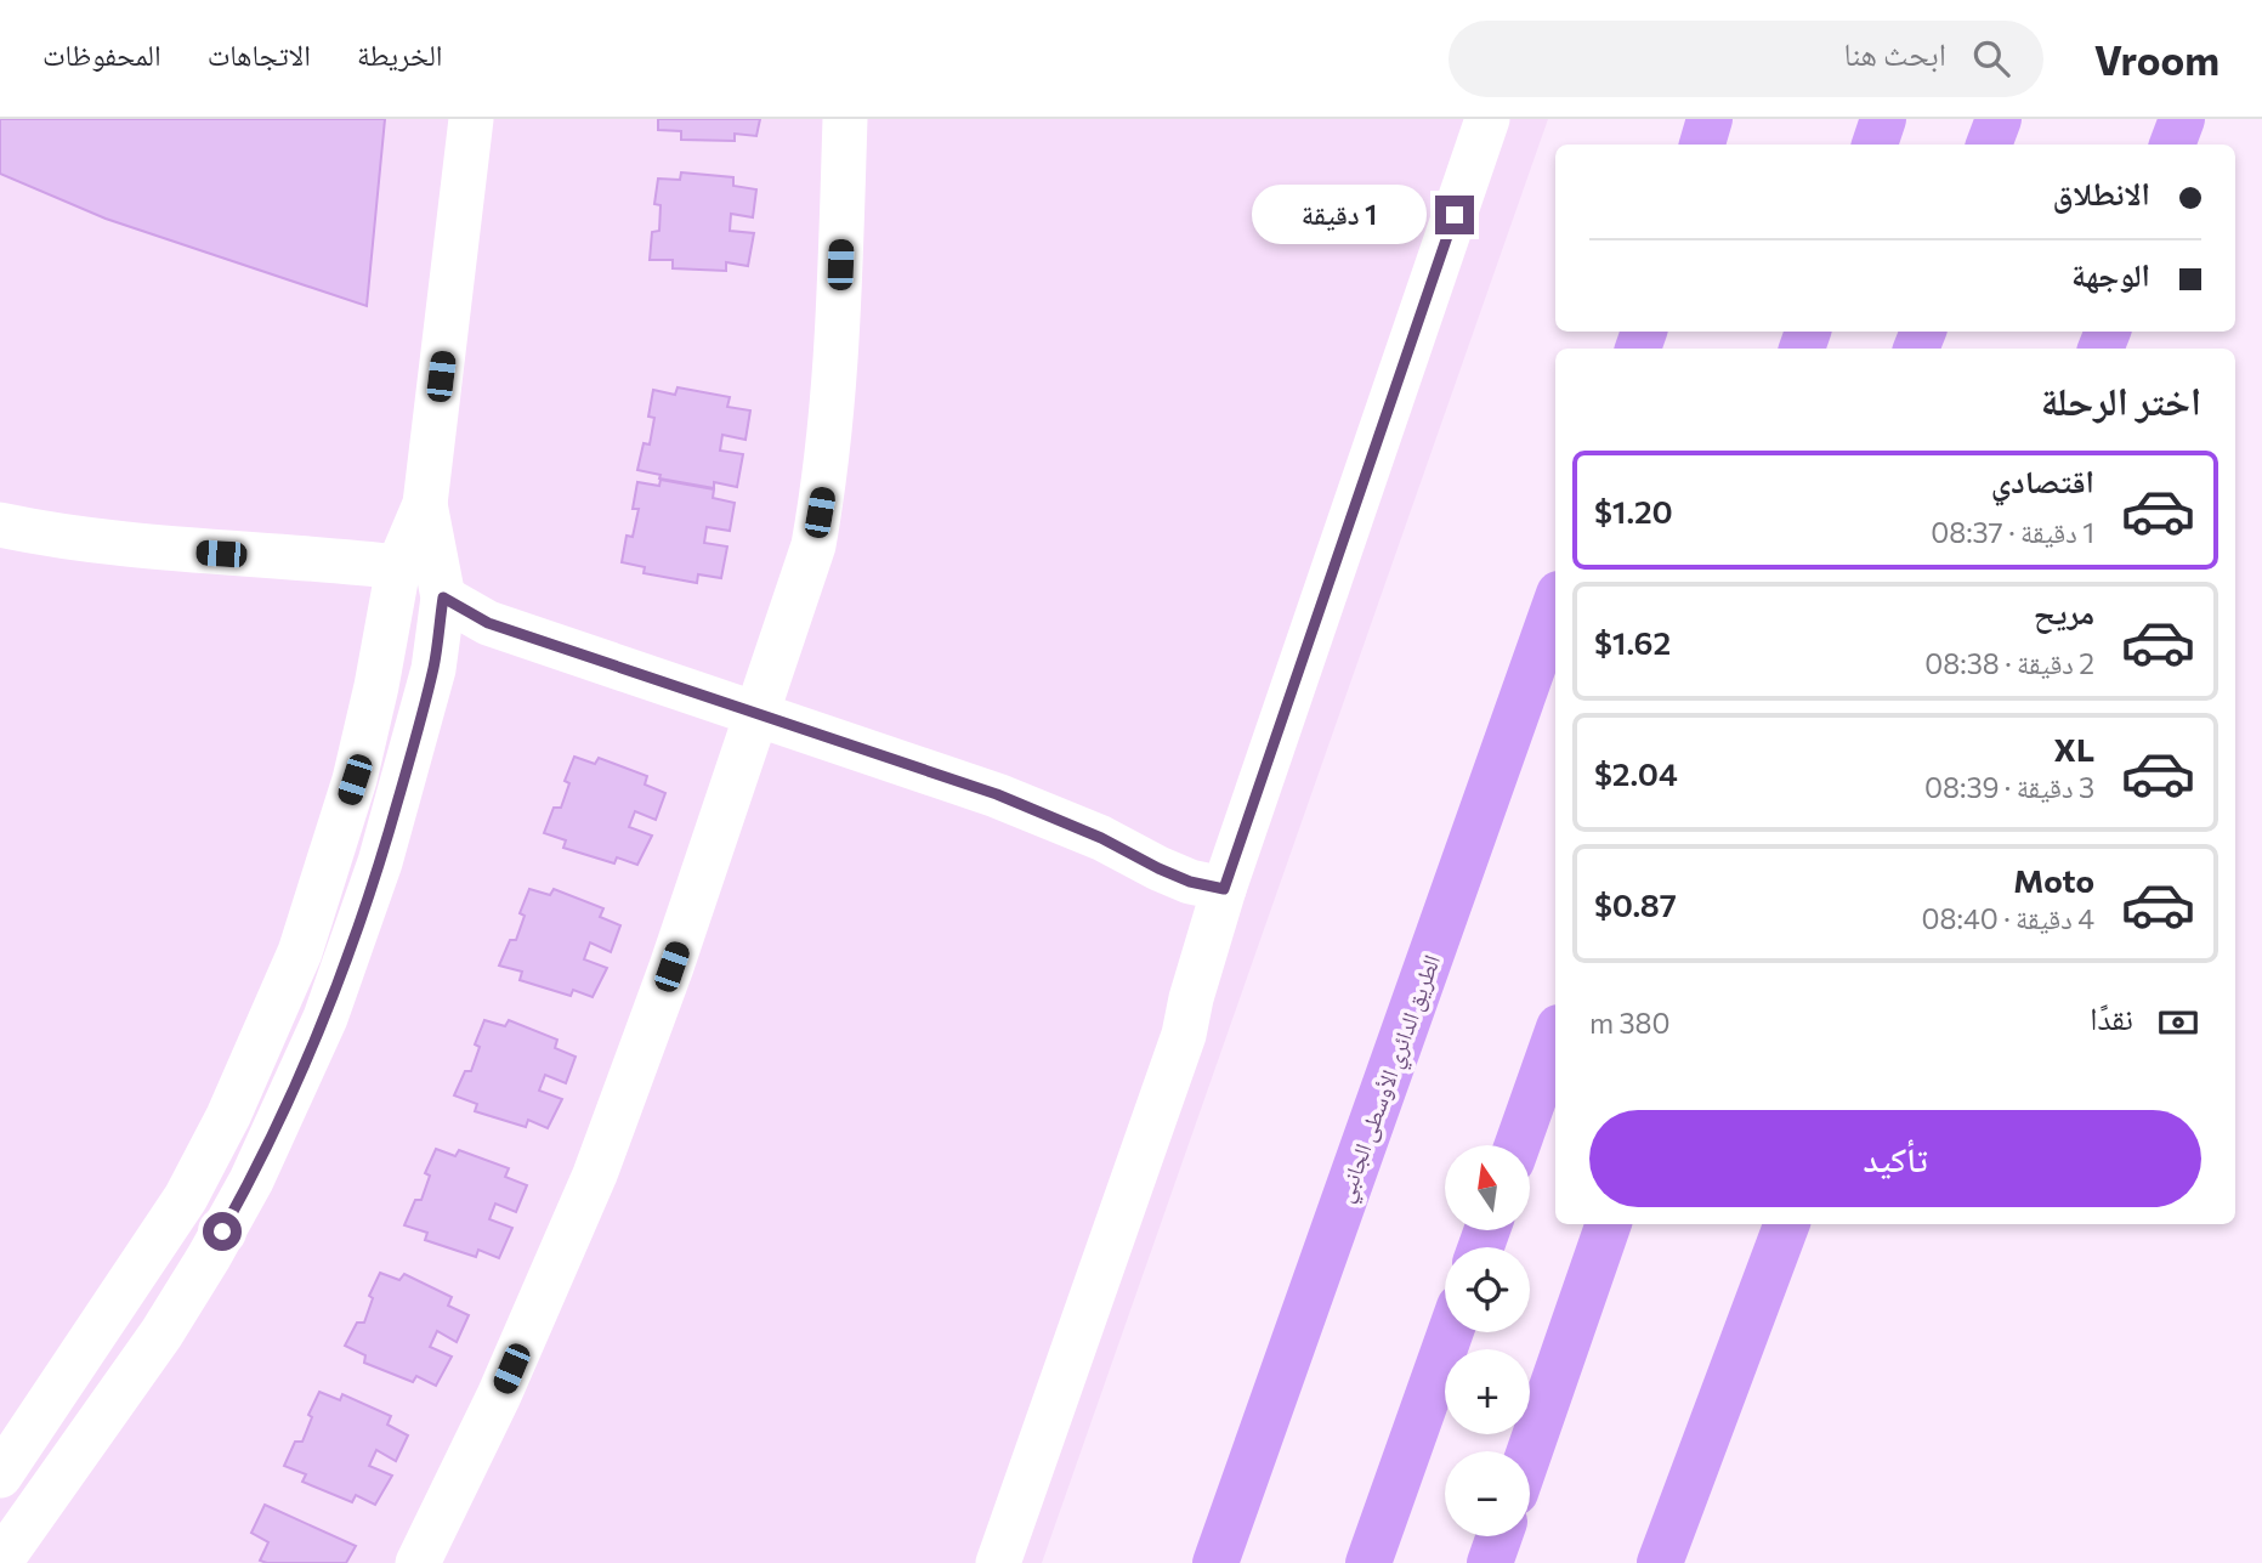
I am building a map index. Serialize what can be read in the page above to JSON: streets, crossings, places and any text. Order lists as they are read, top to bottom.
{
  "streets": {
    "highway": ["الطريق الدائري الأوسطى الجانبي"]
  },
  "north": "top",
  "page": {
    "header": "Vroom",
    "search": "ابحث هنا",
    "nav": ["الخريطة", "الاتجاهات", "المحفوظات"],
    "banner": ["الانطلاق", "الوجهة"],
    "bubble": "1 دقيقة",
    "heading": "اختر الرحلة",
    "list": [
      {
        "name": "اقتصادي",
        "note": "1 دقيقة · 08:37",
        "value": "$1.20"
      },
      {
        "name": "مريح",
        "note": "2 دقيقة · 08:38",
        "value": "$1.62"
      },
      {
        "name": "XL",
        "note": "3 دقيقة · 08:39",
        "value": "$2.04"
      },
      {
        "name": "Moto",
        "note": "4 دقيقة · 08:40",
        "value": "$0.87"
      }
    ],
    "pay": ["نقدًا", "380 m"],
    "buttons": "تأكيد",
    "map_buttons": ["+", "−"]
  }
}
